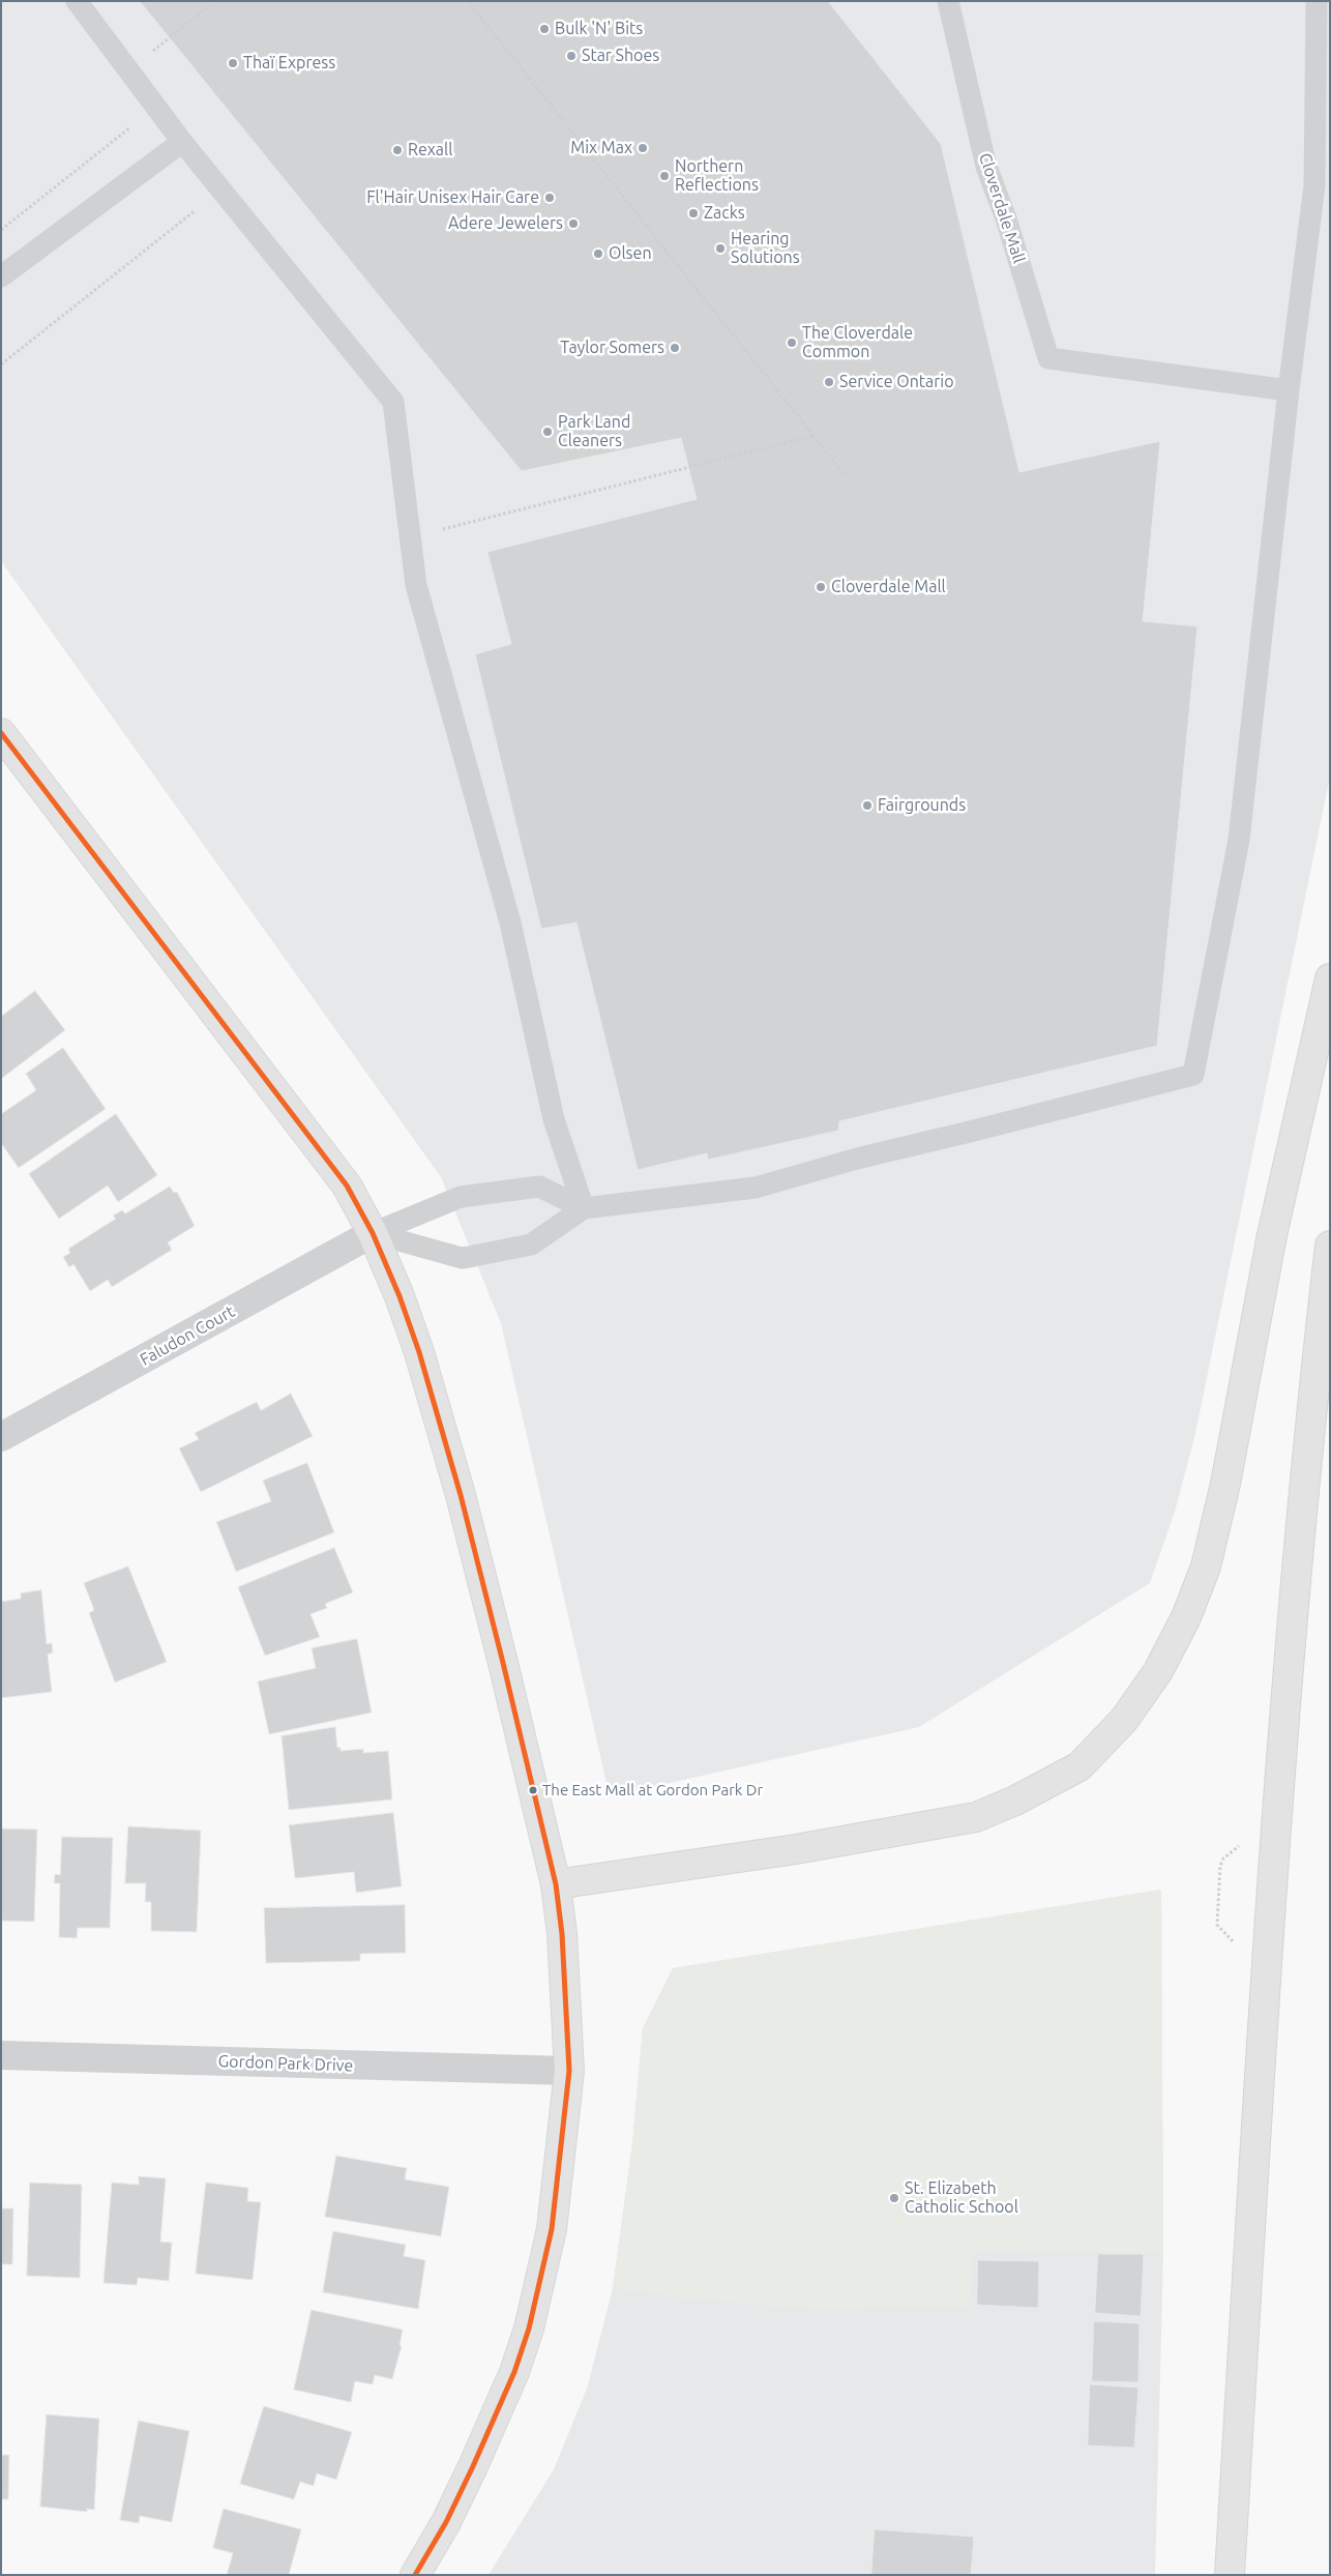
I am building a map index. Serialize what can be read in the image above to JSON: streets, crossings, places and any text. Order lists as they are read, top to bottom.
{
  "streets": {
    "street": ["Faludon Court", "Gordon Park Drive"],
    "lane": ["Cloverdale Mall"]
  },
  "places": [
    "Bulk 'N' Bits",
    "Star Shoes",
    "Thaï Express",
    "Mix Max",
    "Rexall",
    "Northern Reflections",
    "Fl'Hair Unisex Hair Care",
    "Zacks",
    "Adere Jewelers",
    "Hearing Solutions",
    "Olsen",
    "The Cloverdale Common",
    "Taylor Somers",
    "Service Ontario",
    "Park Land Cleaners",
    "Cloverdale Mall",
    "Fairgrounds",
    "The East Mall at Gordon Park Dr",
    "St. Elizabeth Catholic School"
  ]
}
